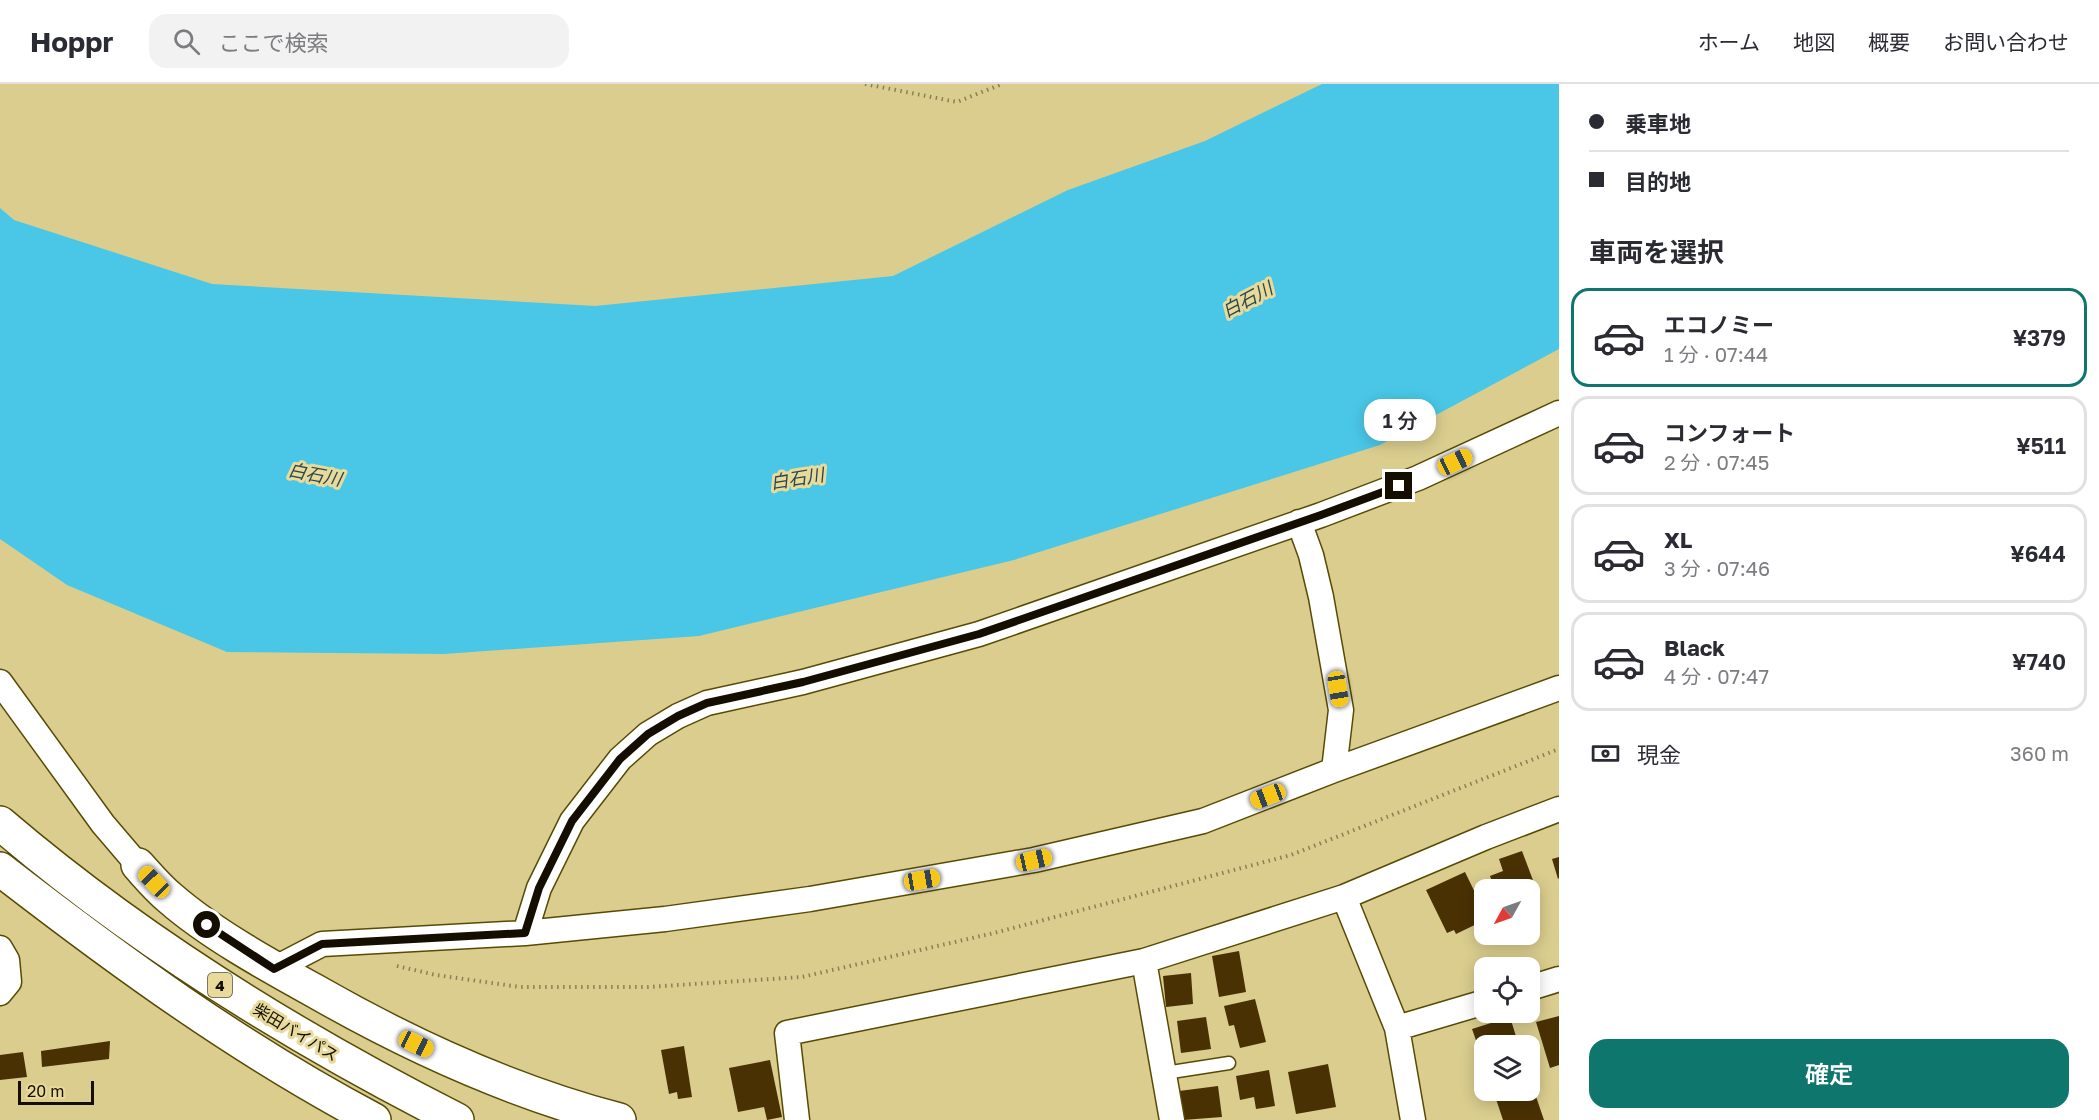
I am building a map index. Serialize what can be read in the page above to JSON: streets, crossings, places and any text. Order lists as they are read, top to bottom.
{
  "streets": {
    "main road": ["4", "柴田バイパス"]
  },
  "water": ["白石川"],
  "scale_bar": "20 m",
  "north": "bottom left",
  "page": {
    "header": "Hoppr",
    "search": "ここで検索",
    "nav": [
      "ホーム",
      "地図",
      "概要",
      "お問い合わせ"
    ],
    "banner": ["乗車地", "目的地"],
    "heading": "車両を選択",
    "list": [
      {
        "name": "エコノミー",
        "note": "1 分 · 07:44",
        "value": "¥379"
      },
      {
        "name": "コンフォート",
        "note": "2 分 · 07:45",
        "value": "¥511"
      },
      {
        "name": "XL",
        "note": "3 分 · 07:46",
        "value": "¥644"
      },
      {
        "name": "Black",
        "note": "4 分 · 07:47",
        "value": "¥740"
      }
    ],
    "bubble": "1 分",
    "pay": ["現金", "360 m"],
    "buttons": "確定",
    "scale": "20 m"
  }
}
